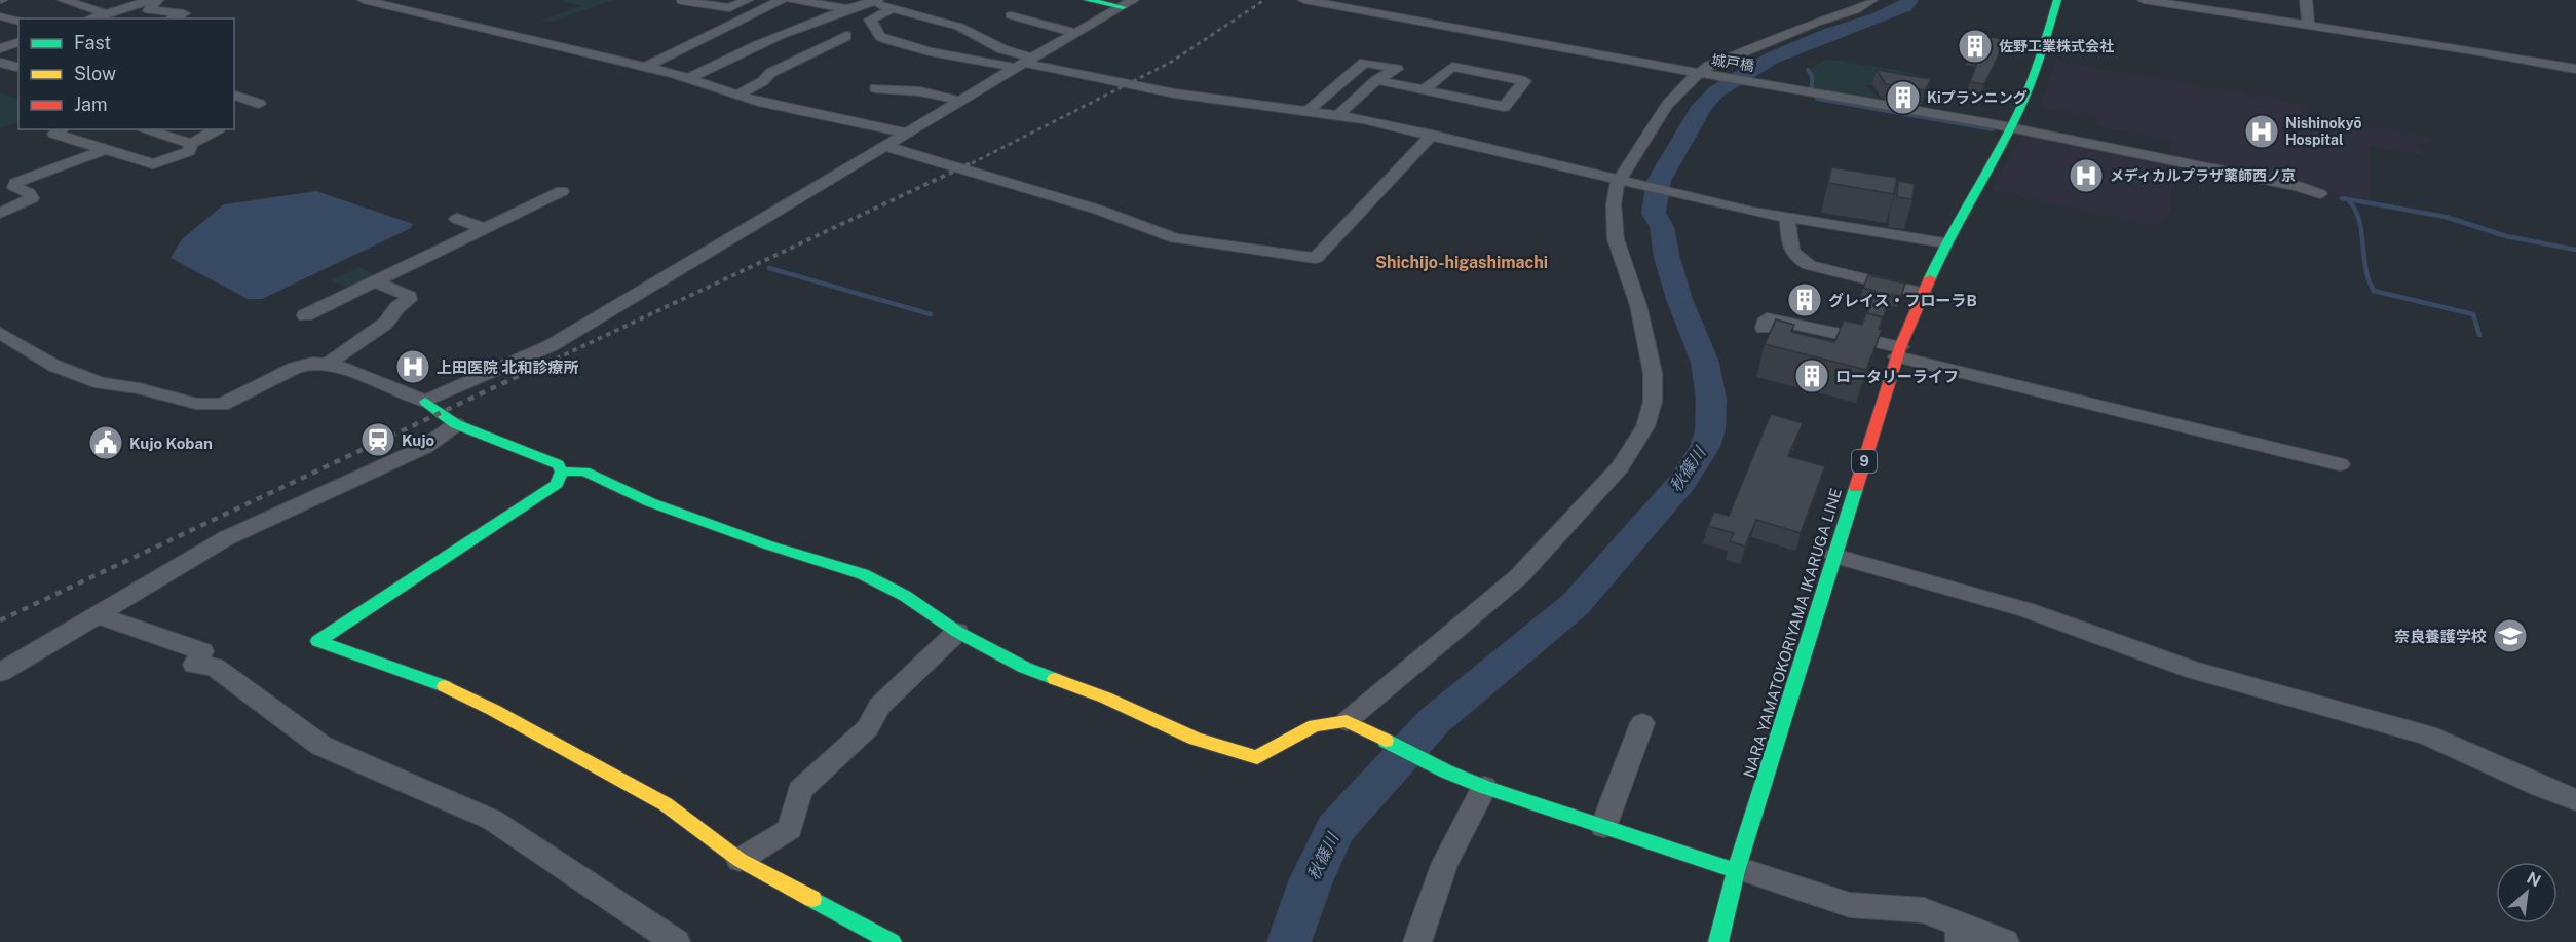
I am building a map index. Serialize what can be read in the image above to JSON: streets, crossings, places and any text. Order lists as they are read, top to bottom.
{
  "streets": {
    "street": ["城戸橋", "9", "NARA YAMATOKORIYAMA IKARUGA LINE"]
  },
  "crossings": [
    ["城戸橋", "NARA YAMATOKORIYAMA IKARUGA LINE"]
  ],
  "districts": ["Shichijo-higashimachi"],
  "water": ["秋篠川"],
  "places": {
    "building": [
      "佐野工業株式会社",
      "Kiプランニング",
      "グレイス・フローラB",
      "ロータリーライフ"
    ],
    "hospital": ["Nishinokyō Hospital", "メディカルプラザ薬師西ノ京", "上田医院 北和診療所"],
    "station": ["Kujo"],
    "public building": ["Kujo Koban"],
    "school or university": ["奈良養護学校"]
  },
  "legend": ["Fast", "Slow", "Jam"],
  "north": "top right"
}
